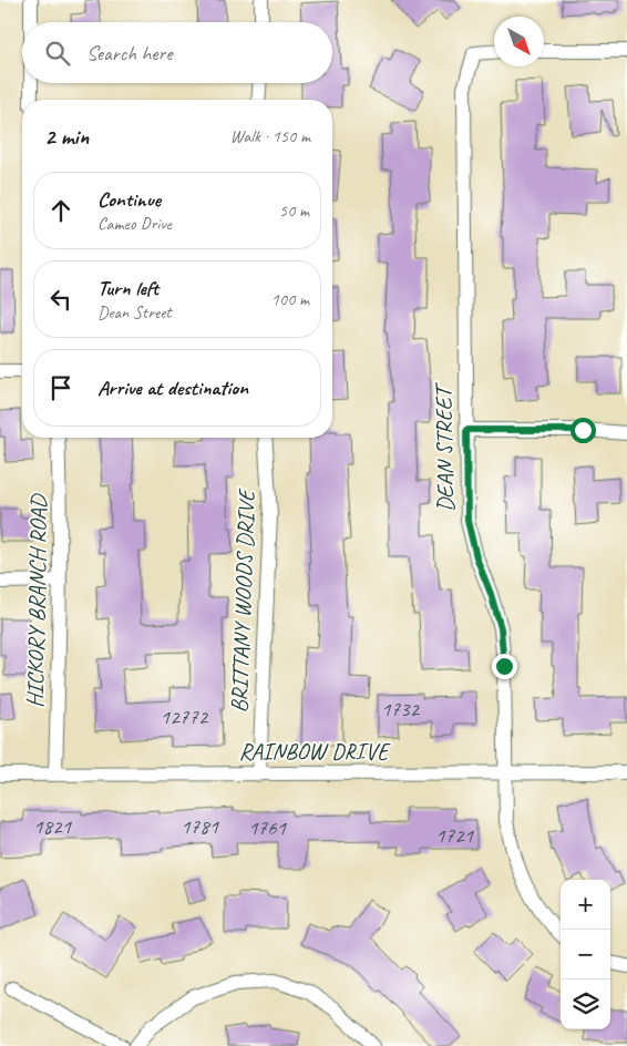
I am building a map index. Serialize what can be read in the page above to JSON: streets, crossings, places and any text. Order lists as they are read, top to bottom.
{
  "streets": {
    "street": [
      "DEAN STREET",
      "HICKORY BRANCH ROAD",
      "BRITTANY WOODS DRIVE",
      "RAINBOW DRIVE"
    ]
  },
  "crossings": [
    ["DEAN STREET", "RAINBOW DRIVE"],
    ["HICKORY BRANCH ROAD", "RAINBOW DRIVE"],
    ["BRITTANY WOODS DRIVE", "RAINBOW DRIVE"]
  ],
  "house_numbers": [
    "1732",
    "12772",
    "1821",
    "1781",
    "1761",
    "1721"
  ],
  "north": "bottom right",
  "page": {
    "search": "Search here",
    "heading": ["2 min", "Walk · 150 m"],
    "list": [
      ["Continue", "Cameo Drive", "50 m"],
      ["Turn left", "Dean Street", "100 m"],
      "Arrive at destination"
    ],
    "map_buttons": ["+", "−"]
  }
}
